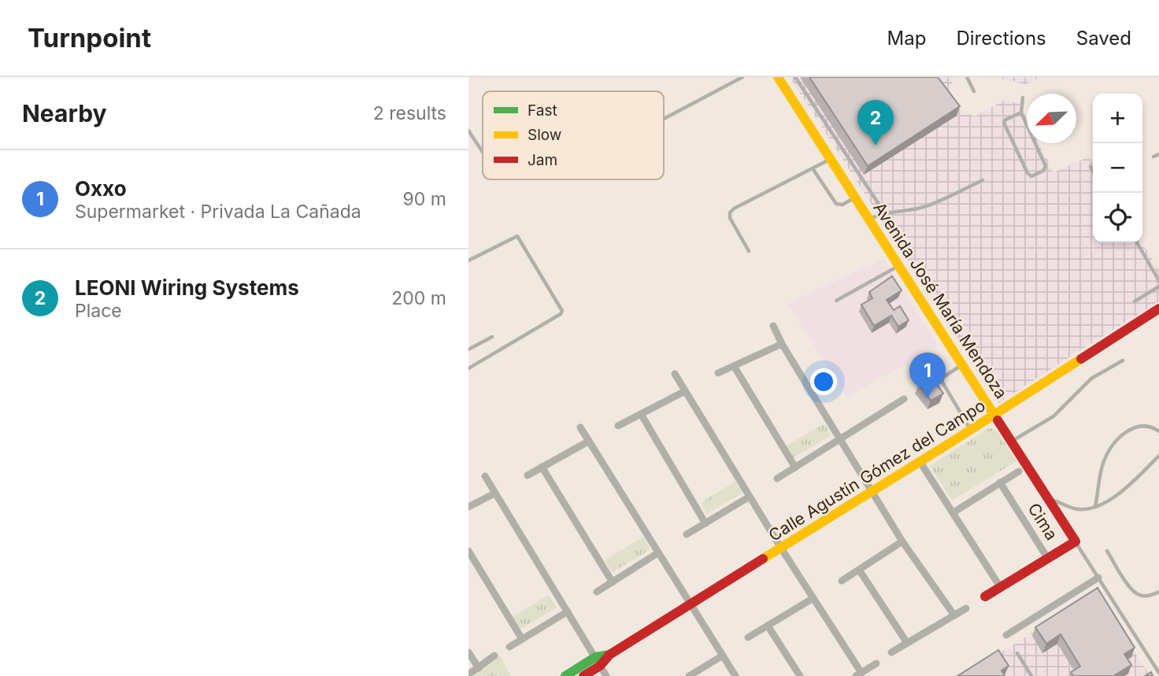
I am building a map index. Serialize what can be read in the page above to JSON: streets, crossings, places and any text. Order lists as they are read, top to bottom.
{
  "streets": {
    "street": ["Avenida José María Mendoza", "Calle Agustín Gómez del Campo", "Cima"]
  },
  "crossings": [
    ["Avenida José María Mendoza", "Calle Agustín Gómez del Campo"]
  ],
  "legend": ["Fast", "Slow", "Jam"],
  "north": "bottom left",
  "page": {
    "header": "Turnpoint",
    "nav": ["Map", "Directions", "Saved"],
    "heading": ["Nearby", "2 results"],
    "map_buttons": ["+", "−"],
    "pins": ["2", "1"],
    "list": [
      {
        "mark": "1",
        "name": "Oxxo",
        "note": "Supermarket · Privada La Cañada",
        "value": "90 m"
      },
      {
        "mark": "2",
        "name": "LEONI Wiring Systems",
        "note": "Place",
        "value": "200 m"
      }
    ]
  }
}
